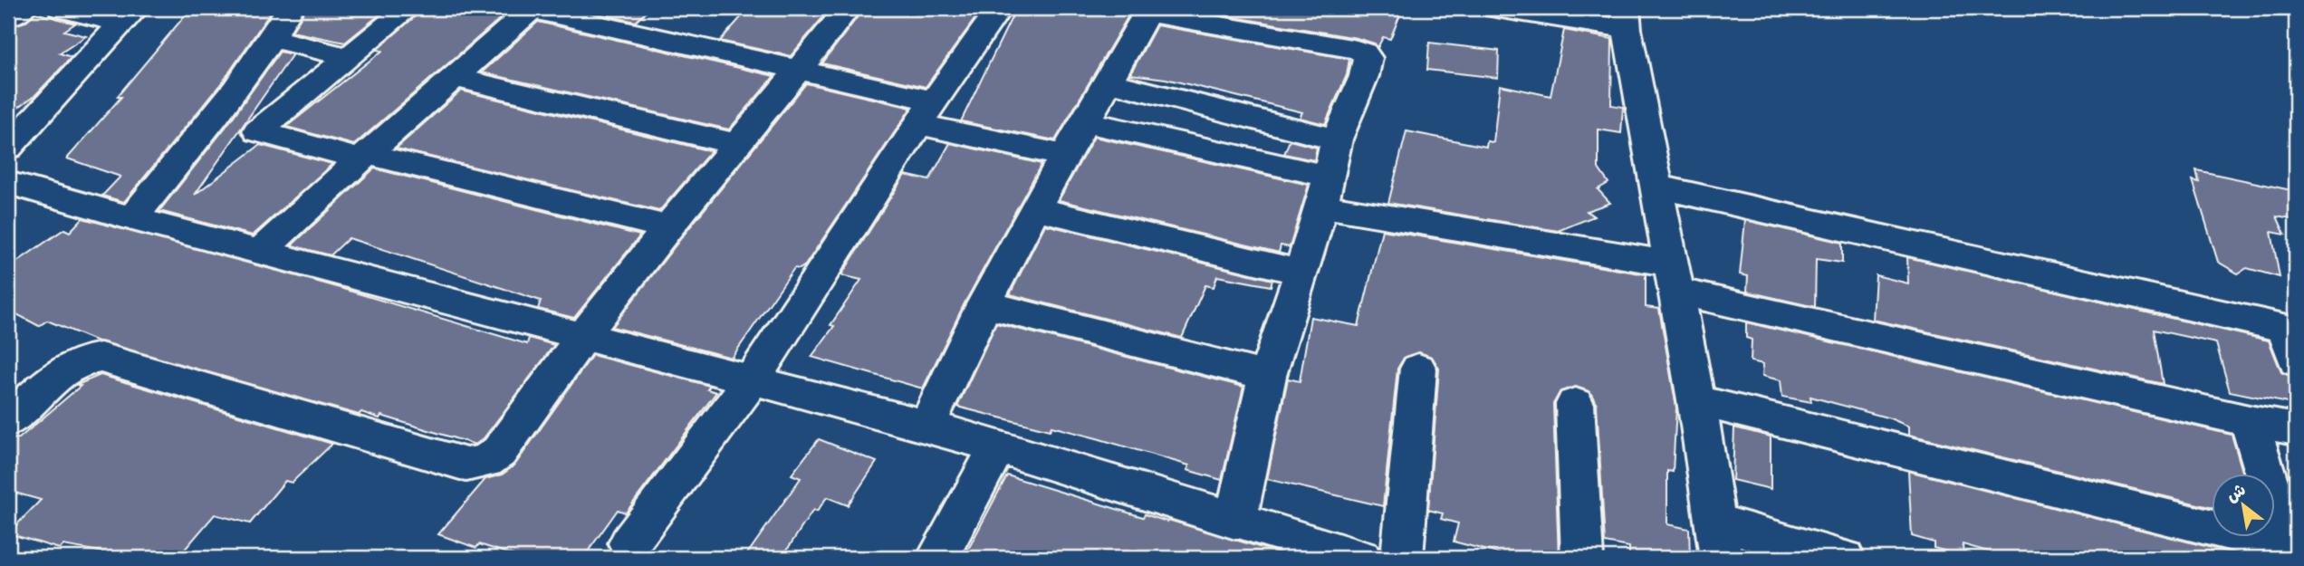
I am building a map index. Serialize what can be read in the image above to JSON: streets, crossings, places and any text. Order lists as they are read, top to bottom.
{
  "north": "top left"
}
